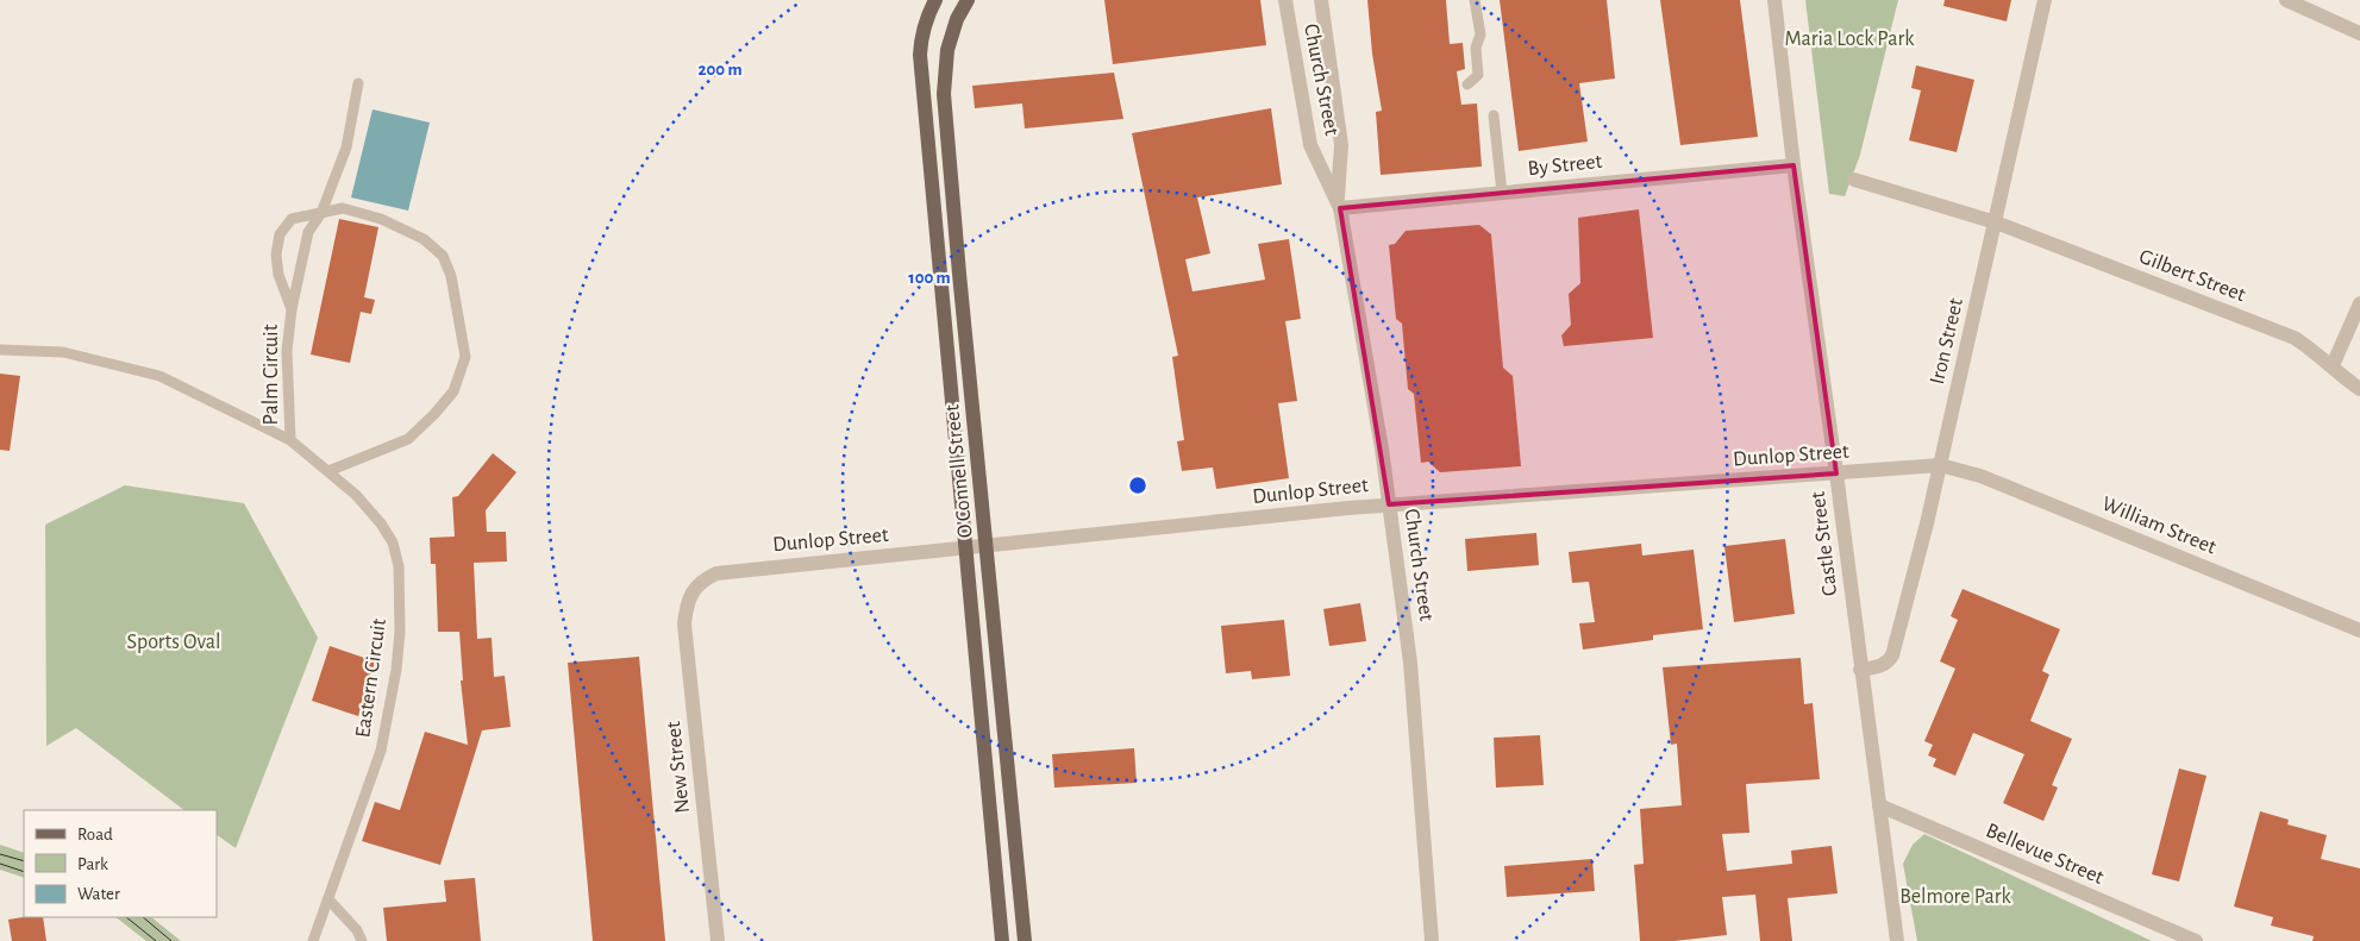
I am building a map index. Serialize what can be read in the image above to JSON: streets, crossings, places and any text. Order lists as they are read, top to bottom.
{
  "streets": {
    "main road": ["O'Connell Street"],
    "street": [
      "Church Street",
      "By Street",
      "Gilbert Street",
      "Iron Street",
      "Dunlop Street",
      "William Street",
      "Castle Street",
      "New Street",
      "Bellevue Street"
    ],
    "lane": ["Palm Circuit", "Eastern Circuit"]
  },
  "crossings": [
    ["Church Street", "By Street"],
    ["Church Street", "Dunlop Street"],
    ["By Street", "Castle Street"],
    ["Gilbert Street", "Iron Street"],
    ["Iron Street", "Dunlop Street"],
    ["Iron Street", "William Street"],
    ["Iron Street", "Castle Street"],
    ["Palm Circuit", "Eastern Circuit"],
    ["Dunlop Street", "O'Connell Street"],
    ["Dunlop Street", "William Street"],
    ["Dunlop Street", "Castle Street"],
    ["Dunlop Street", "New Street"],
    ["Castle Street", "Bellevue Street"]
  ],
  "parks": ["Maria Lock Park", "Sports Oval", "Belmore Park"],
  "legend": ["Road", "Park", "Water"],
  "rings": ["200 m", "100 m"]
}
